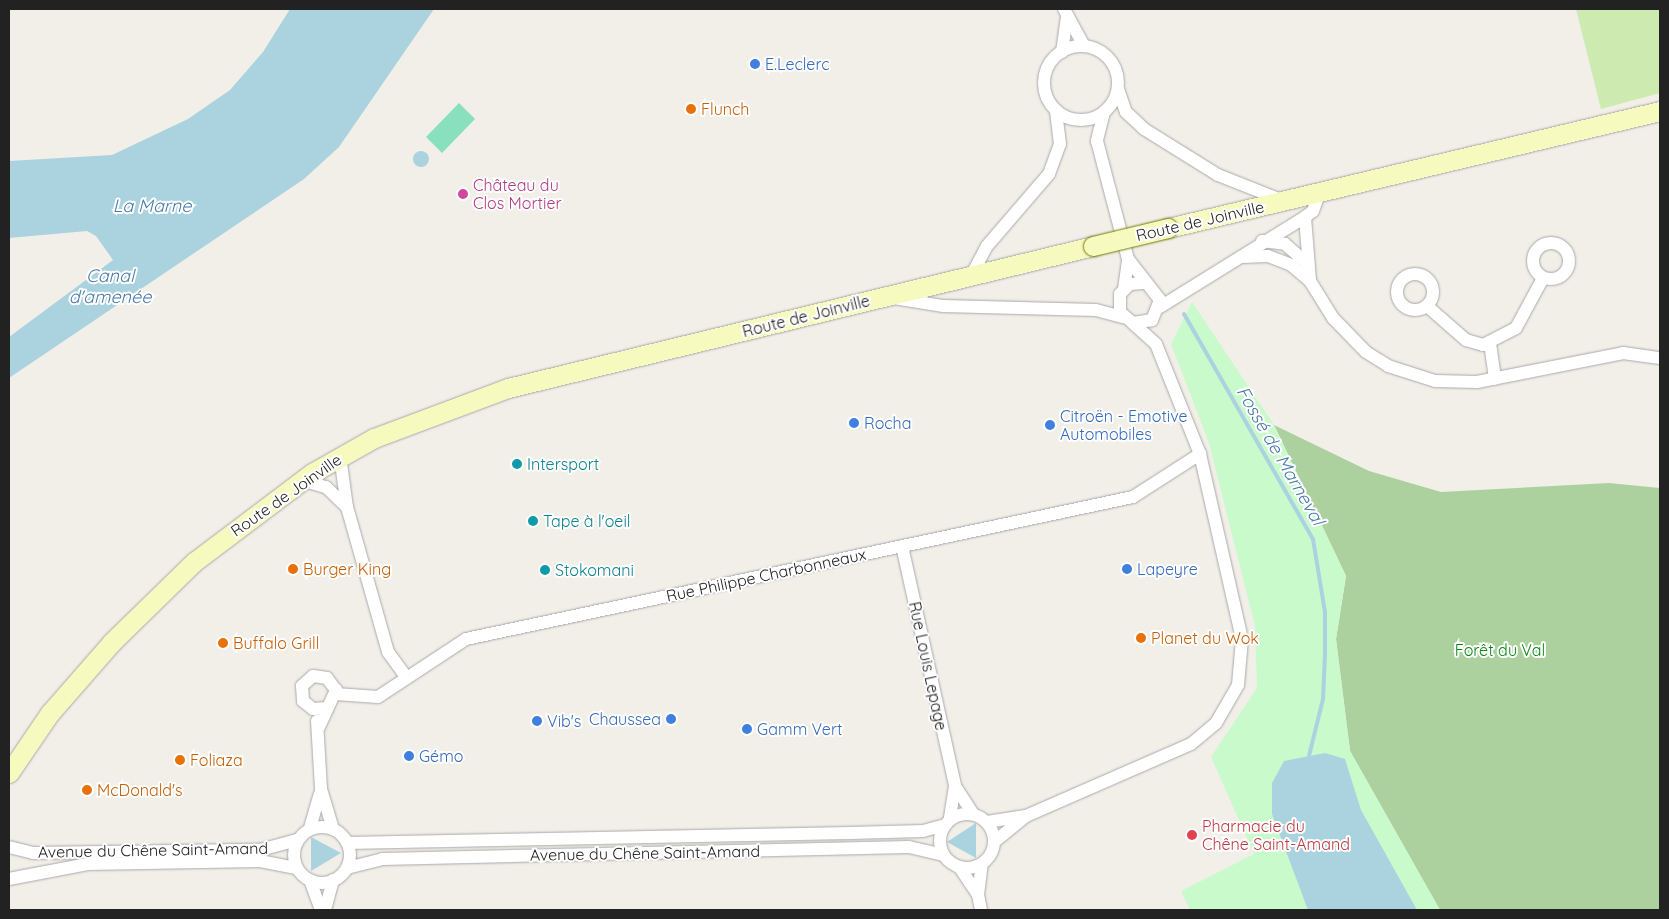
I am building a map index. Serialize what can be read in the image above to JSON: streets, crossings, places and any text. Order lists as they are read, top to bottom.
{
  "streets": {
    "main road": ["Route de Joinville"],
    "street": ["Rue Philippe Charbonneaux", "Rue Louis Lepage", "Avenue du Chêne Saint-Amand"]
  },
  "crossings": [
    ["Rue Philippe Charbonneaux", "Rue Louis Lepage"],
    ["Rue Louis Lepage", "Avenue du Chêne Saint-Amand"]
  ],
  "water": ["La Marne", "Canal d'amenée", "Fossé de Marneval"],
  "parks": ["Forêt du Val"],
  "places": [
    "E.Leclerc",
    "Flunch",
    "Château du Clos Mortier",
    "Rocha",
    "Citroën - Emotive Automobiles",
    "Intersport",
    "Tape à l'oeil",
    "Burger King",
    "Lapeyre",
    "Stokomani",
    "Planet du Wok",
    "Buffalo Grill",
    "Chaussea",
    "Vib's",
    "Gamm Vert",
    "Gémo",
    "Foliaza",
    "McDonald's",
    "Pharmacie du Chêne Saint-Amand"
  ]
}
